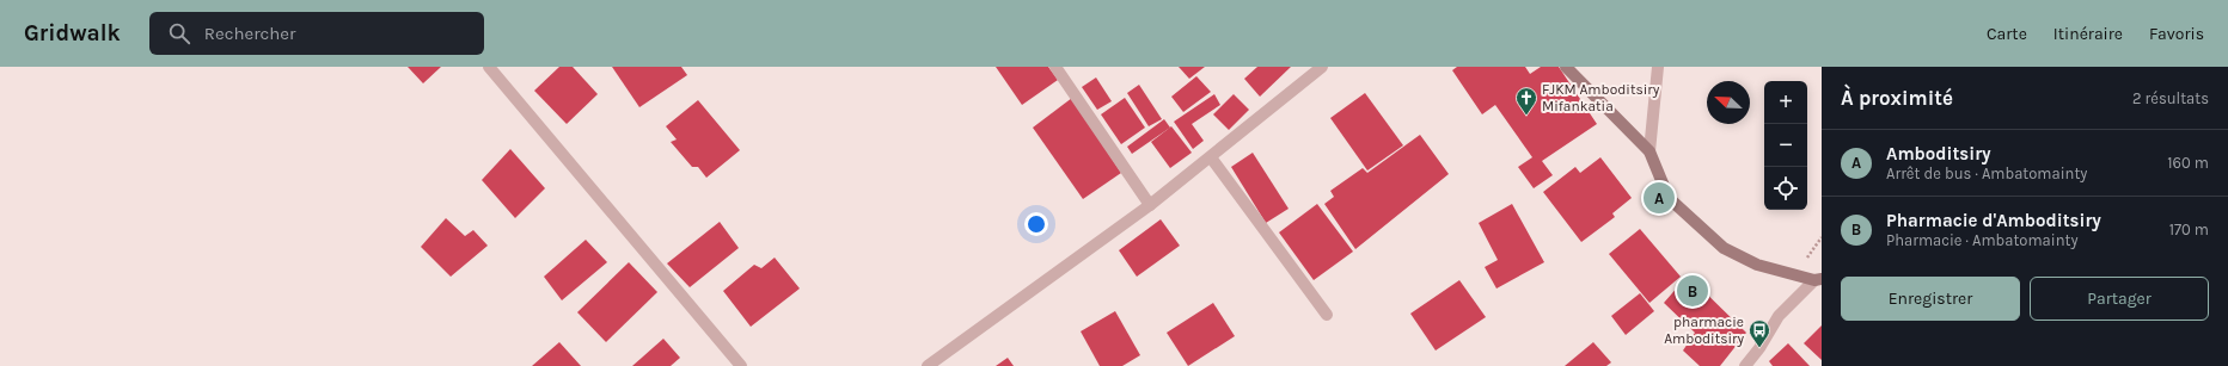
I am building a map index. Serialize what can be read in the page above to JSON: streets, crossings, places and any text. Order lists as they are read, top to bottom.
{
  "places": {
    "church": ["FJKM Amboditsiry Mifankatia"],
    "bus stop": ["pharmacie Amboditsiry"]
  },
  "north": "top left",
  "page": {
    "header": "Gridwalk",
    "search": "Rechercher",
    "nav": ["Carte", "Itinéraire", "Favoris"],
    "heading": ["À proximité", "2 résultats"],
    "map_buttons": ["+", "−"],
    "list": [
      {
        "mark": "A",
        "name": "Amboditsiry",
        "note": "Arrêt de bus · Ambatomainty",
        "value": "160 m"
      },
      {
        "mark": "B",
        "name": "Pharmacie d'Amboditsiry",
        "note": "Pharmacie · Ambatomainty",
        "value": "170 m"
      }
    ],
    "pins": ["A", "B"],
    "buttons": ["Enregistrer", "Partager"]
  }
}
